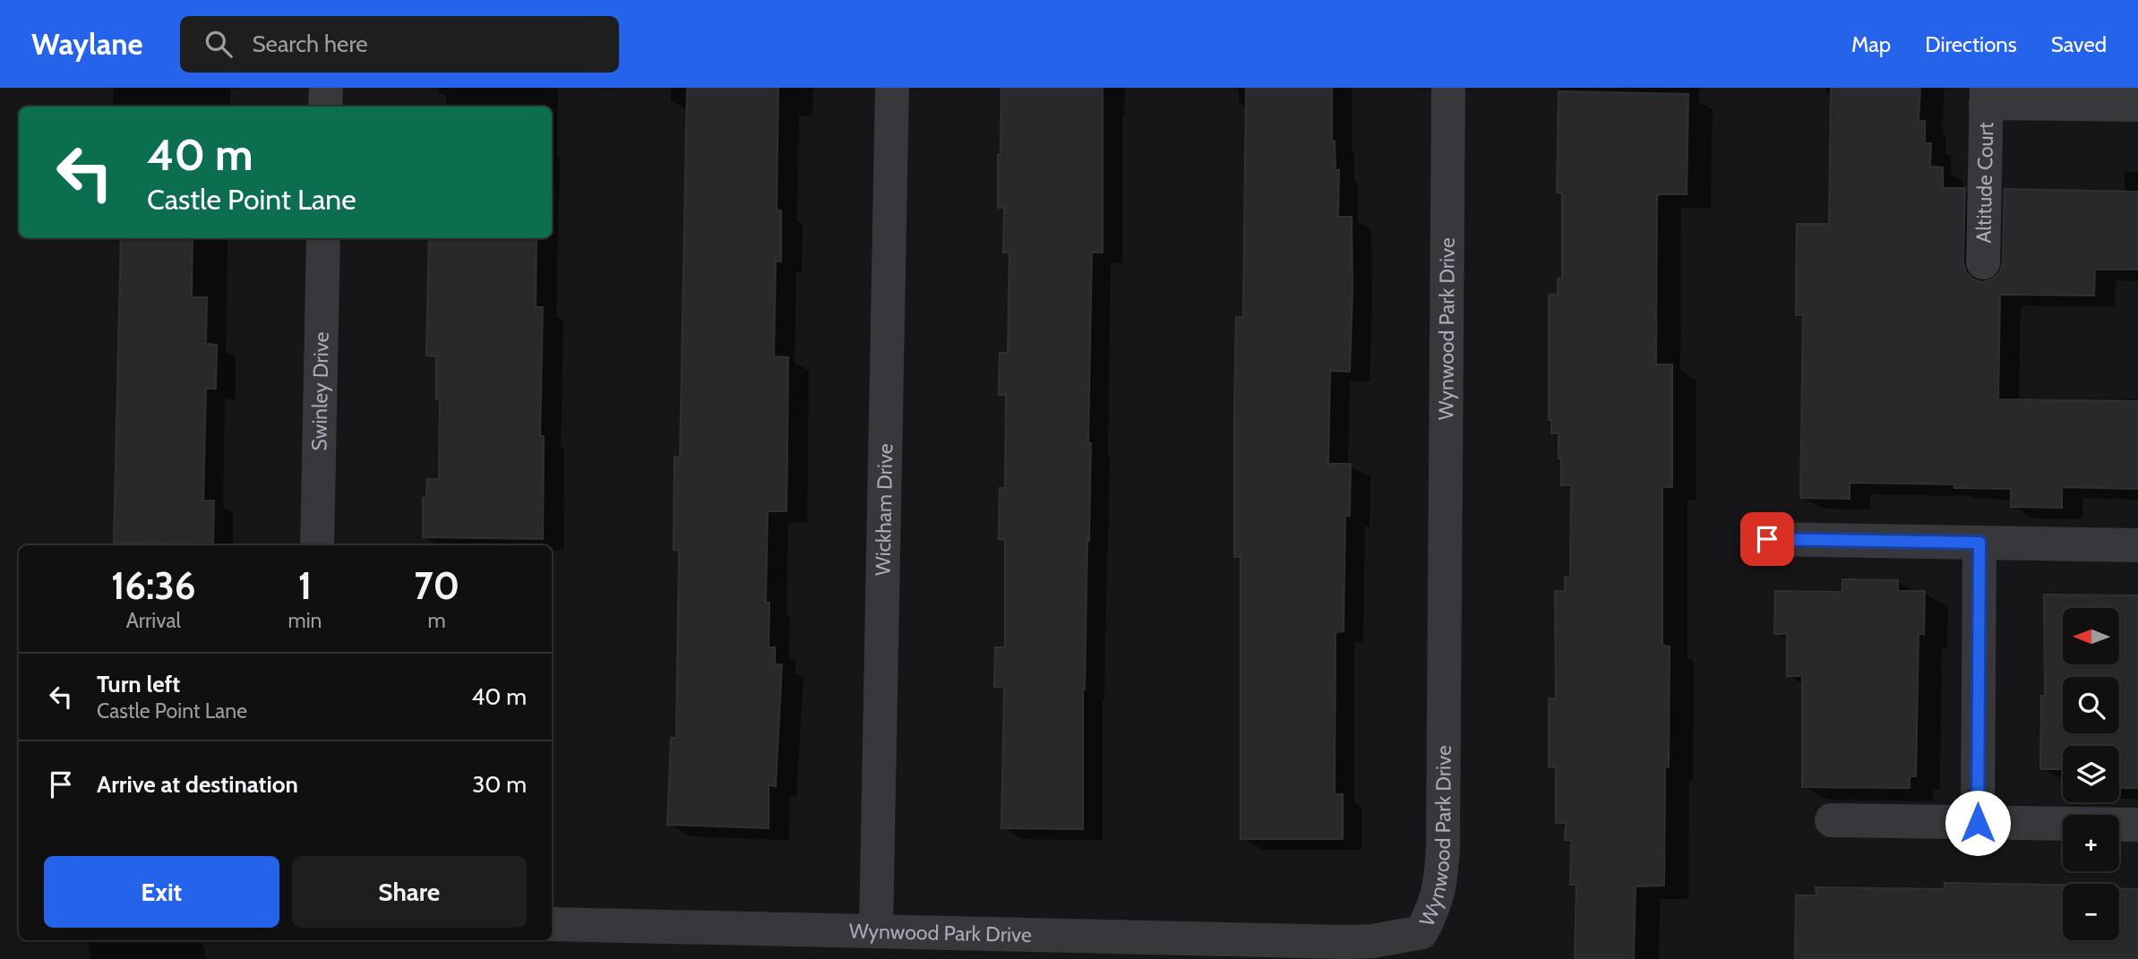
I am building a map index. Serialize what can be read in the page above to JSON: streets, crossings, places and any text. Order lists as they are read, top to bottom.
{
  "streets": {
    "street": [
      "Altitude Court",
      "Wynwood Park Drive",
      "Swinley Drive",
      "Wickham Drive"
    ]
  },
  "crossings": [
    ["Wynwood Park Drive", "Wickham Drive"]
  ],
  "north": "left",
  "page": {
    "header": "Waylane",
    "search": "Search here",
    "nav": ["Map", "Directions", "Saved"],
    "turn": ["40 m", "Castle Point Lane"],
    "eta": [
      "16:36",
      "Arrival",
      "1",
      "min",
      "70",
      "m"
    ],
    "map_buttons": ["+", "−"],
    "list": [
      {
        "name": "Turn left",
        "note": "Castle Point Lane",
        "value": "40 m"
      },
      {
        "name": "Arrive at destination",
        "value": "30 m"
      }
    ],
    "buttons": ["Exit", "Share"]
  }
}
